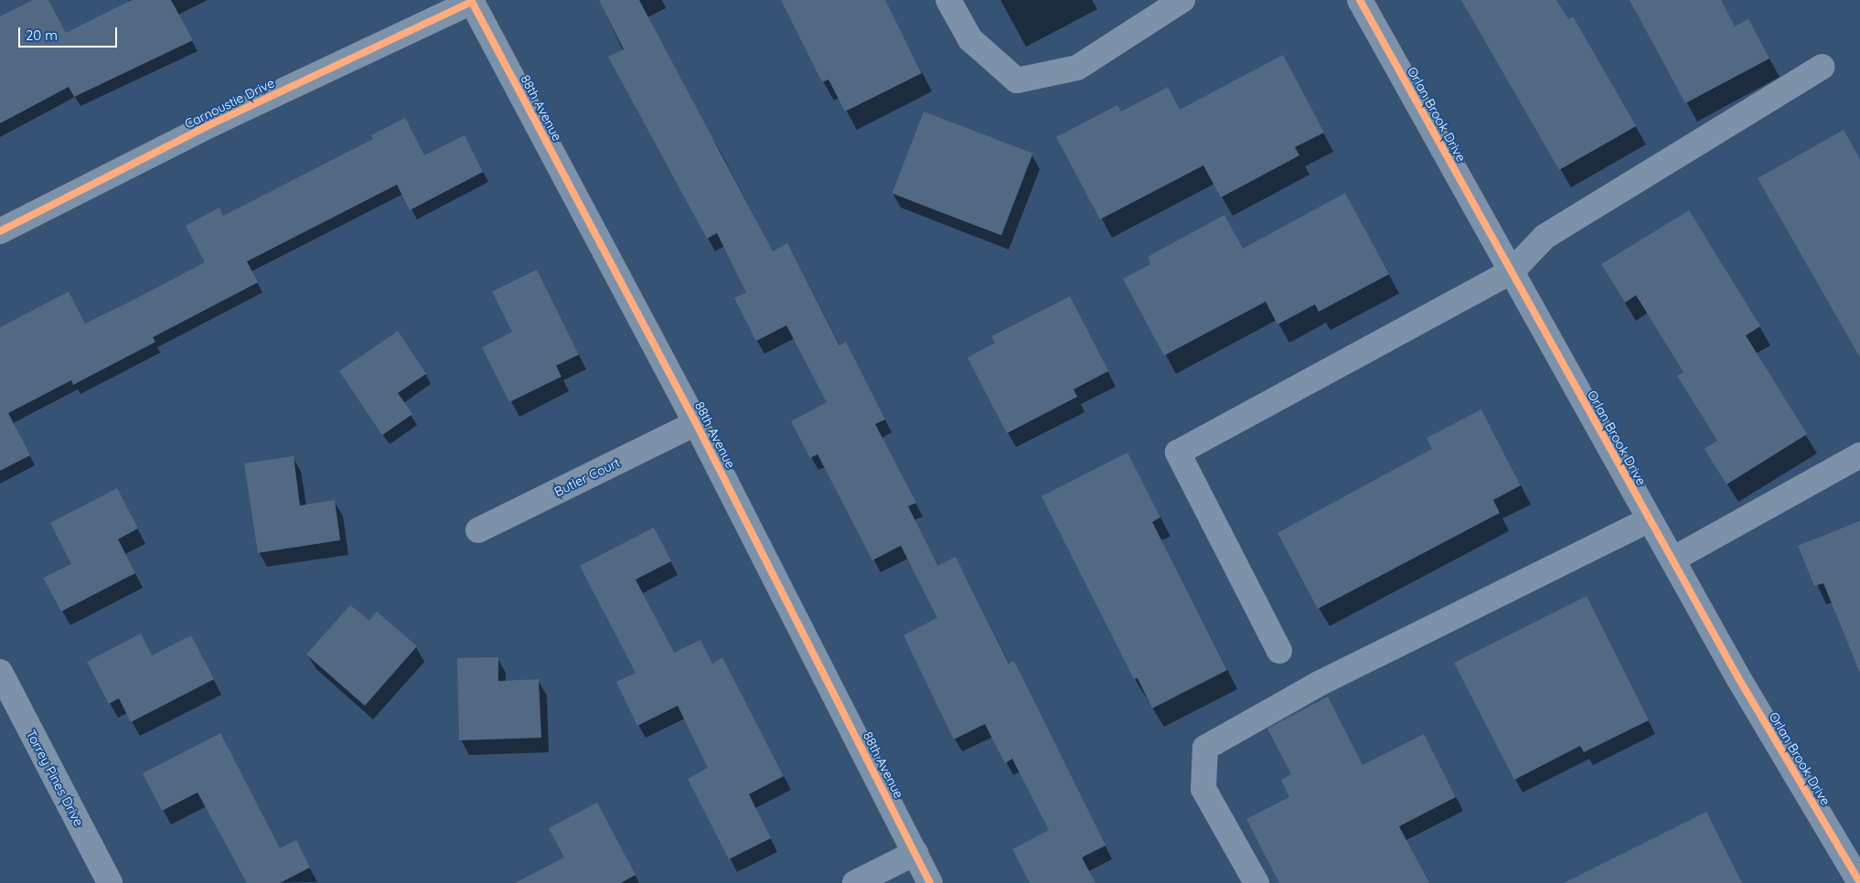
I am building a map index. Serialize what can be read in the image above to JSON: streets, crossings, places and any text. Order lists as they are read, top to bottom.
{
  "streets": {
    "street": [
      "Carnoustie Drive",
      "88th Avenue",
      "Orlan Brook Drive",
      "Butler Court",
      "Torrey Pines Drive"
    ]
  },
  "crossings": [
    ["Carnoustie Drive", "88th Avenue"],
    ["88th Avenue", "Butler Court"]
  ],
  "scale_bar": "20 m"
}
